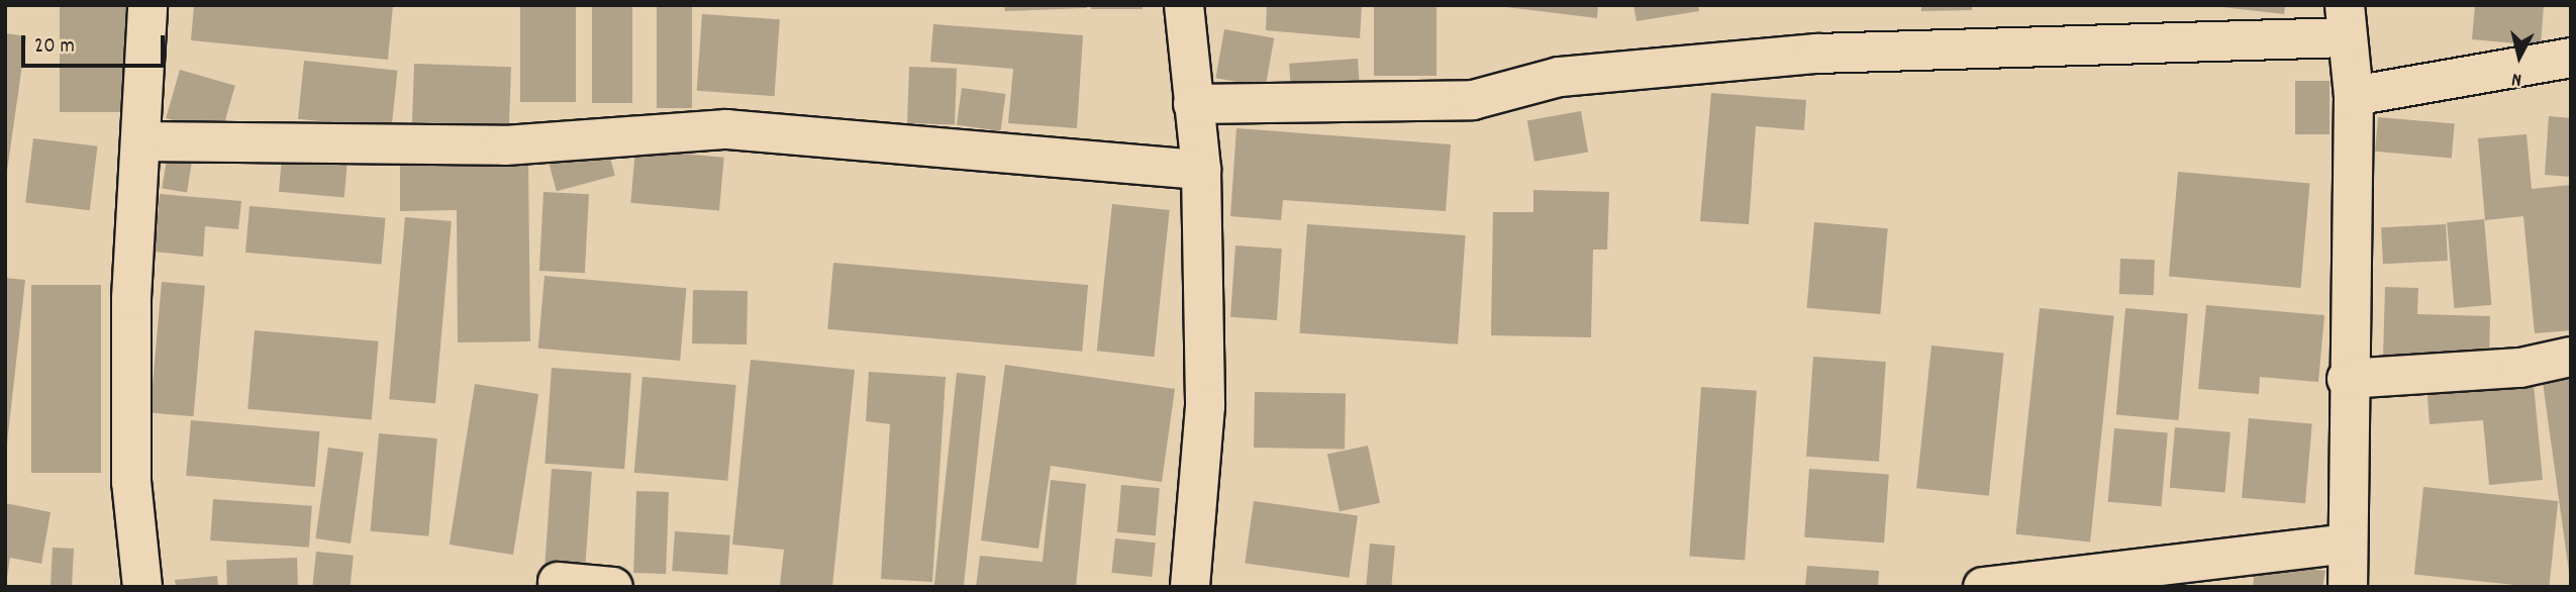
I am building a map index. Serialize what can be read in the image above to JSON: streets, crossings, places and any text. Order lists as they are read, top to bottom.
{
  "scale_bar": "20 m",
  "north": "bottom"
}
